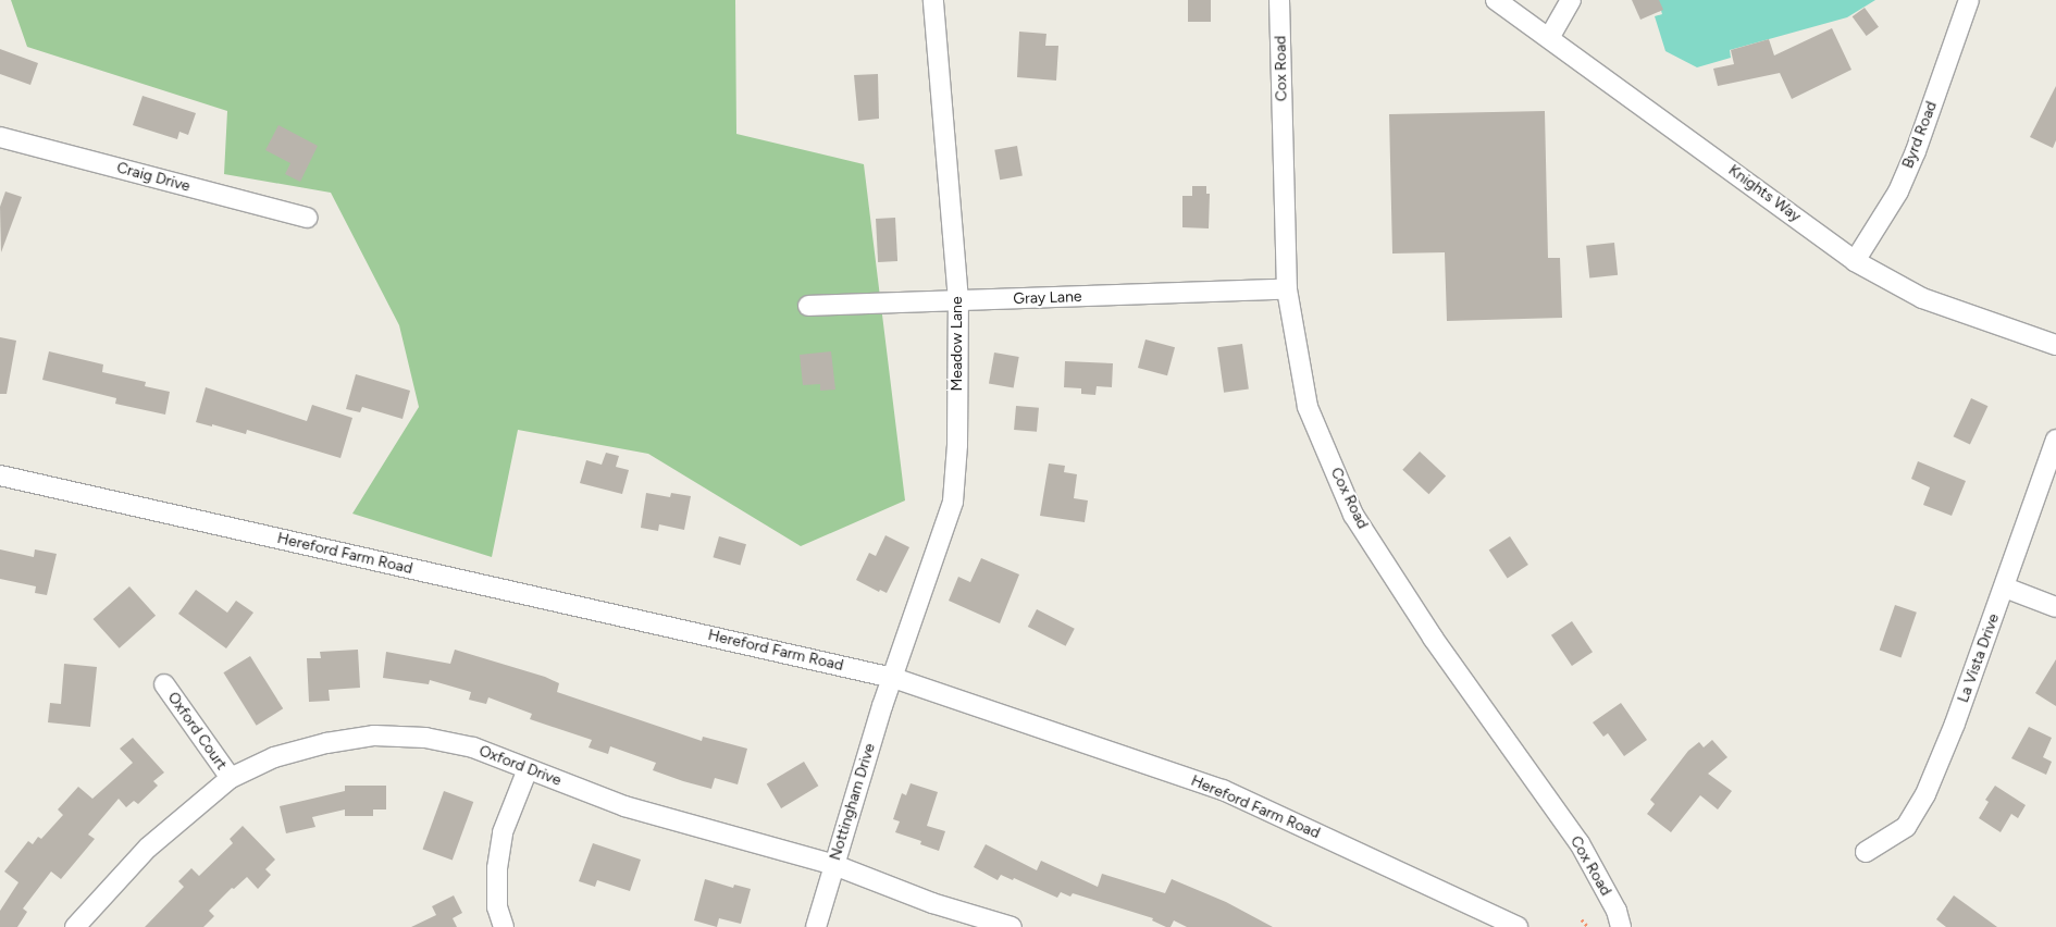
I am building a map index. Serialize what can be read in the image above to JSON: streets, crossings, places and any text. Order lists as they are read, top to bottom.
{
  "streets": {
    "street": [
      "Cox Road",
      "Byrd Road",
      "Craig Drive",
      "Knights Way",
      "Gray Lane",
      "Meadow Lane",
      "Hereford Farm Road",
      "La Vista Drive",
      "Oxford Court",
      "Oxford Drive",
      "Nottingham Drive"
    ]
  },
  "crossings": [
    ["Cox Road", "Gray Lane"],
    ["Byrd Road", "Knights Way"],
    ["Gray Lane", "Meadow Lane"],
    ["Meadow Lane", "Hereford Farm Road"],
    ["Meadow Lane", "Nottingham Drive"],
    ["Hereford Farm Road", "Nottingham Drive"],
    ["Oxford Court", "Oxford Drive"],
    ["Oxford Drive", "Nottingham Drive"]
  ]
}
